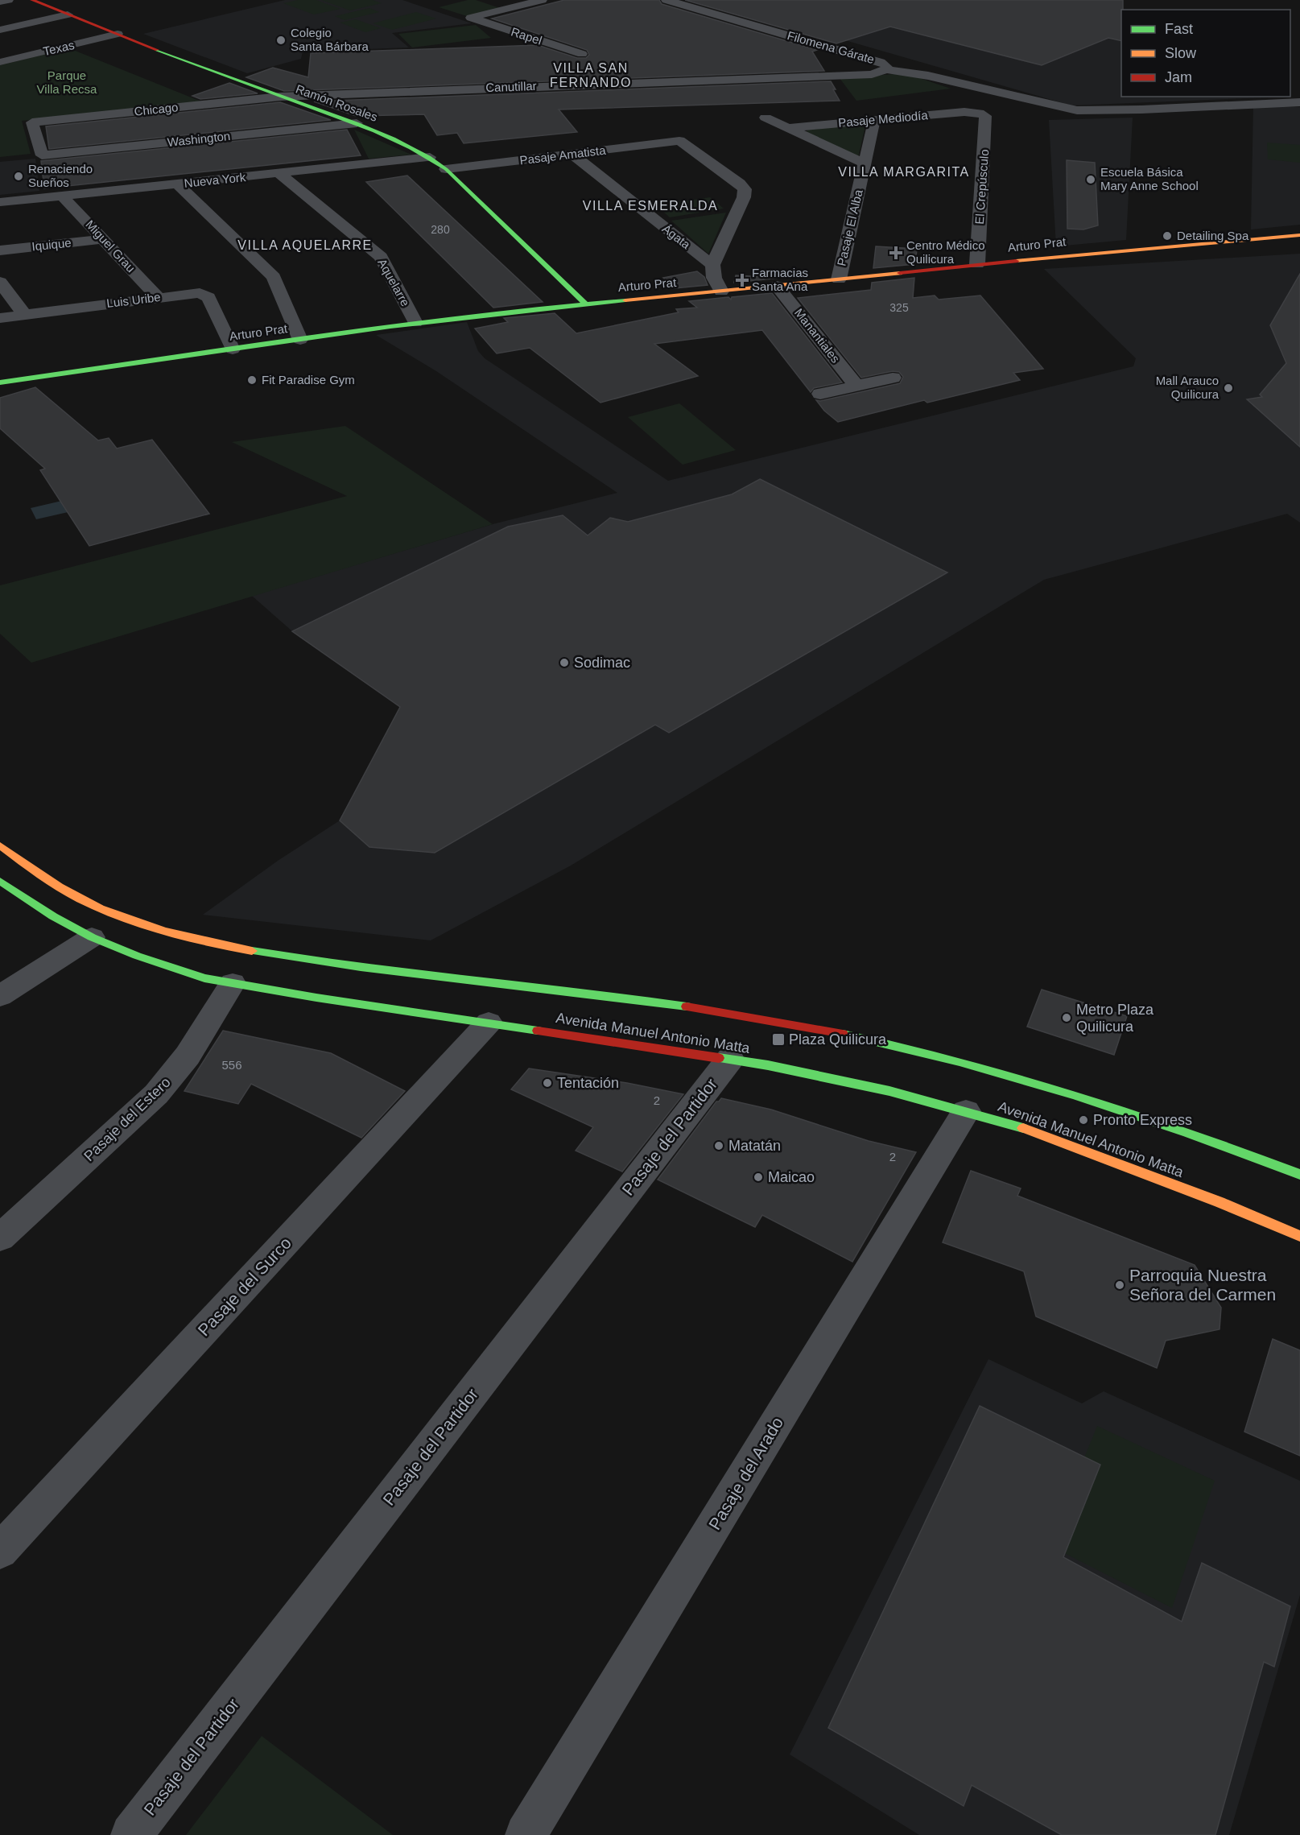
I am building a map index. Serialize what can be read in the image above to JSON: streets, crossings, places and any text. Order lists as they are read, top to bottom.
{
  "streets": {
    "street": [
      "Rapel",
      "Filomena Gárate",
      "Texas",
      "Canutillar",
      "Ramón Rosales",
      "Chicago",
      "Pasaje Mediodía",
      "Washington",
      "Pasaje Amatista",
      "Nueva York",
      "El Crepúsculo",
      "Pasaje El Alba",
      "Ágata",
      "Iquique",
      "Arturo Prat",
      "Miguel Grau",
      "Aquelarre",
      "Luis Uribe",
      "Manantiales",
      "Avenida Manuel Antonio Matta",
      "Pasaje del Estero",
      "Pasaje del Partidor",
      "Pasaje del Surco",
      "Pasaje del Arado"
    ]
  },
  "crossings": [
    ["Rapel", "Canutillar"],
    ["Filomena Gárate", "Canutillar"],
    ["Texas", "Ramón Rosales"],
    ["Canutillar", "Ramón Rosales"],
    ["Canutillar", "Chicago"],
    ["Ramón Rosales", "Chicago"],
    ["Ramón Rosales", "Washington"],
    ["Ramón Rosales", "Pasaje Amatista"],
    ["Ramón Rosales", "Nueva York"],
    ["Ramón Rosales", "Arturo Prat"],
    ["Chicago", "Washington"],
    ["Pasaje Mediodía", "El Crepúsculo"],
    ["Pasaje Mediodía", "Pasaje El Alba"],
    ["Pasaje Amatista", "Ágata"],
    ["Nueva York", "Miguel Grau"],
    ["Nueva York", "Aquelarre"],
    ["El Crepúsculo", "Arturo Prat"],
    ["Pasaje El Alba", "Arturo Prat"],
    ["Iquique", "Miguel Grau"],
    ["Arturo Prat", "Aquelarre"],
    ["Arturo Prat", "Luis Uribe"],
    ["Arturo Prat", "Manantiales"],
    ["Miguel Grau", "Luis Uribe"],
    ["Avenida Manuel Antonio Matta", "Pasaje del Estero"],
    ["Avenida Manuel Antonio Matta", "Pasaje del Partidor"],
    ["Avenida Manuel Antonio Matta", "Pasaje del Surco"],
    ["Avenida Manuel Antonio Matta", "Pasaje del Arado"]
  ],
  "districts": [
    "VILLA SAN FERNANDO",
    "VILLA MARGARITA",
    "VILLA ESMERALDA",
    "VILLA AQUELARRE"
  ],
  "parks": ["Parque Villa Recsa"],
  "places": {
    "other": [
      "Colegio Santa Bárbara",
      "Renaciendo Sueños",
      "Escuela Básica Mary Anne School",
      "Detailing Spa",
      "Fit Paradise Gym",
      "Mall Arauco Quilicura",
      "Sodimac",
      "Metro Plaza Quilicura",
      "Tentación",
      "Pronto Express",
      "Matatán",
      "Maicao",
      "Parroquia Nuestra Señora del Carmen"
    ],
    "health": ["Centro Médico Quilicura", "Farmacias Santa Ana"],
    "transit": ["Plaza Quilicura"]
  },
  "house_numbers": [
    "280",
    "325",
    "556",
    "2",
    "2"
  ],
  "legend": ["Fast", "Slow", "Jam"]
}
